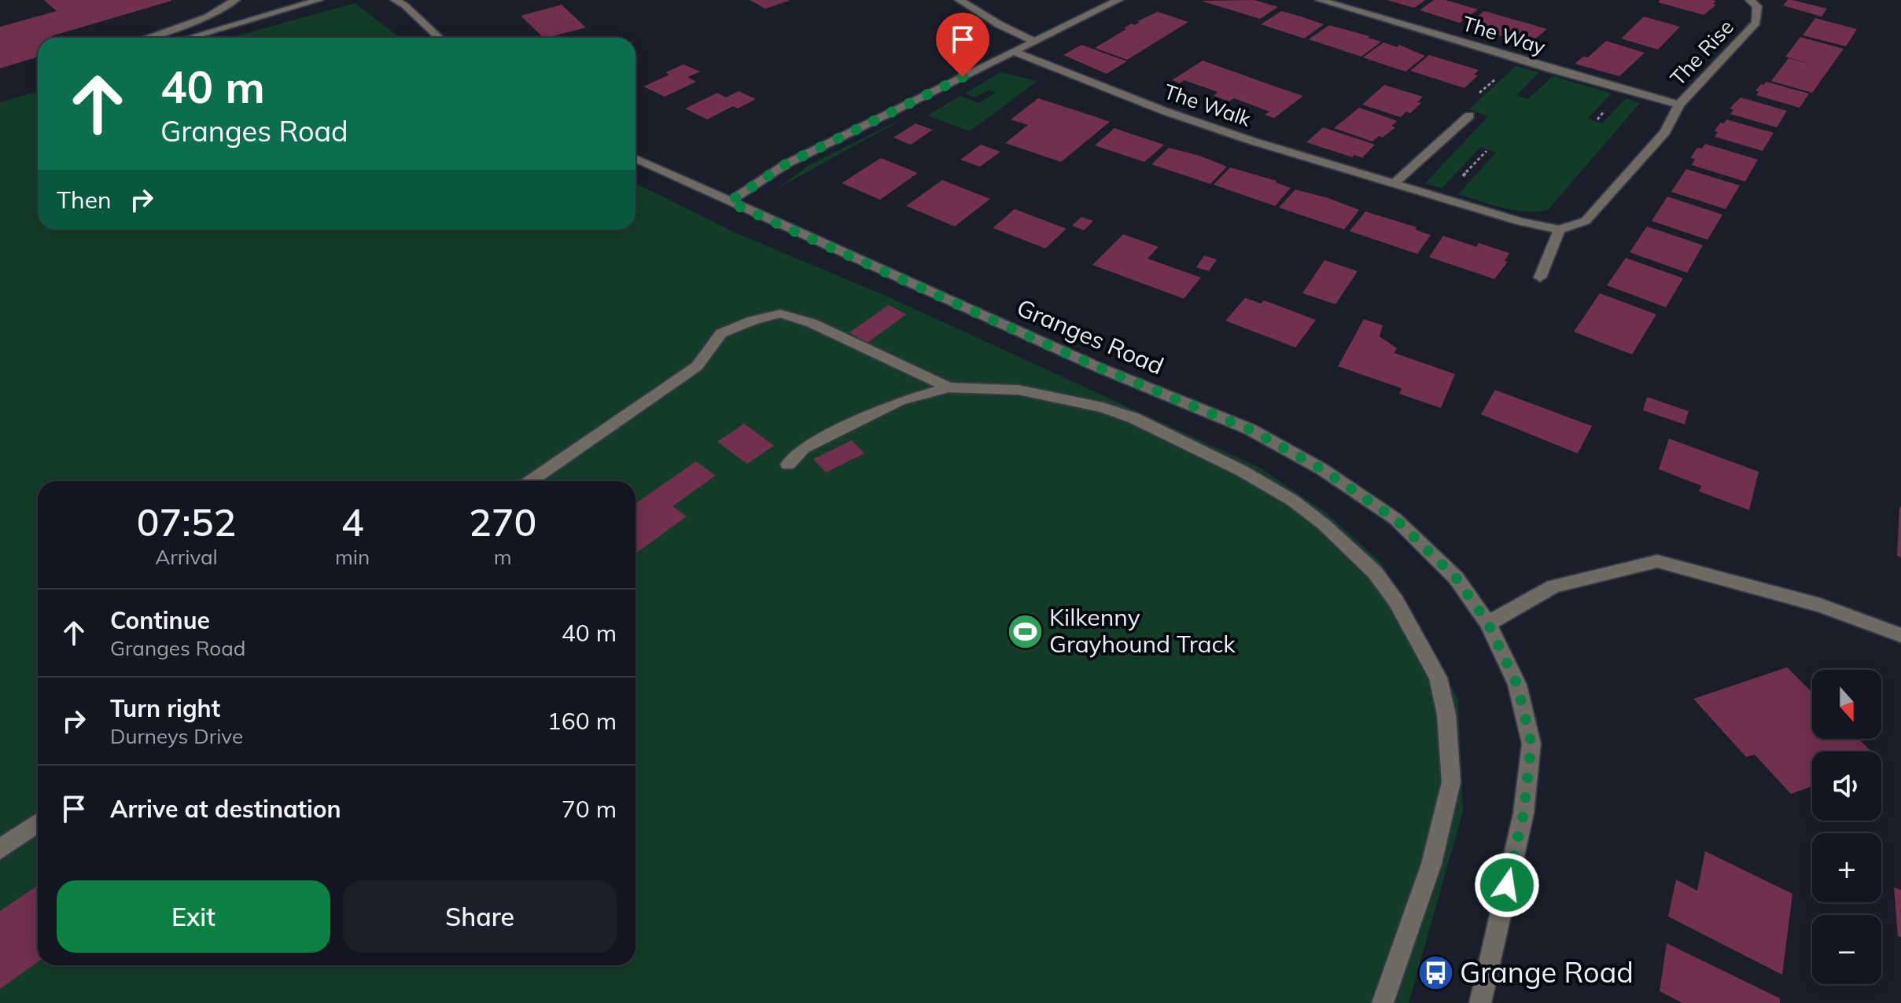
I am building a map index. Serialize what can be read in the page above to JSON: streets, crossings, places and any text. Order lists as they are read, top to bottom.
{
  "streets": {
    "street": [
      "The Way",
      "The Rise",
      "The Walk",
      "Granges Road"
    ]
  },
  "crossings": [
    ["The Way", "The Rise"],
    ["The Rise", "The Walk"]
  ],
  "places": {
    "sports": ["Kilkenny Grayhound Track"],
    "bus stop": ["Grange Road"]
  },
  "north": "bottom",
  "page": {
    "turn": ["40 m", "Granges Road"],
    "then": "Then",
    "eta": [
      "07:52",
      "Arrival",
      "4",
      "min",
      "270",
      "m"
    ],
    "list": [
      {
        "name": "Continue",
        "note": "Granges Road",
        "value": "40 m"
      },
      {
        "name": "Turn right",
        "note": "Durneys Drive",
        "value": "160 m"
      },
      {
        "name": "Arrive at destination",
        "value": "70 m"
      }
    ],
    "map_buttons": ["+", "−"],
    "buttons": ["Exit", "Share"]
  }
}
